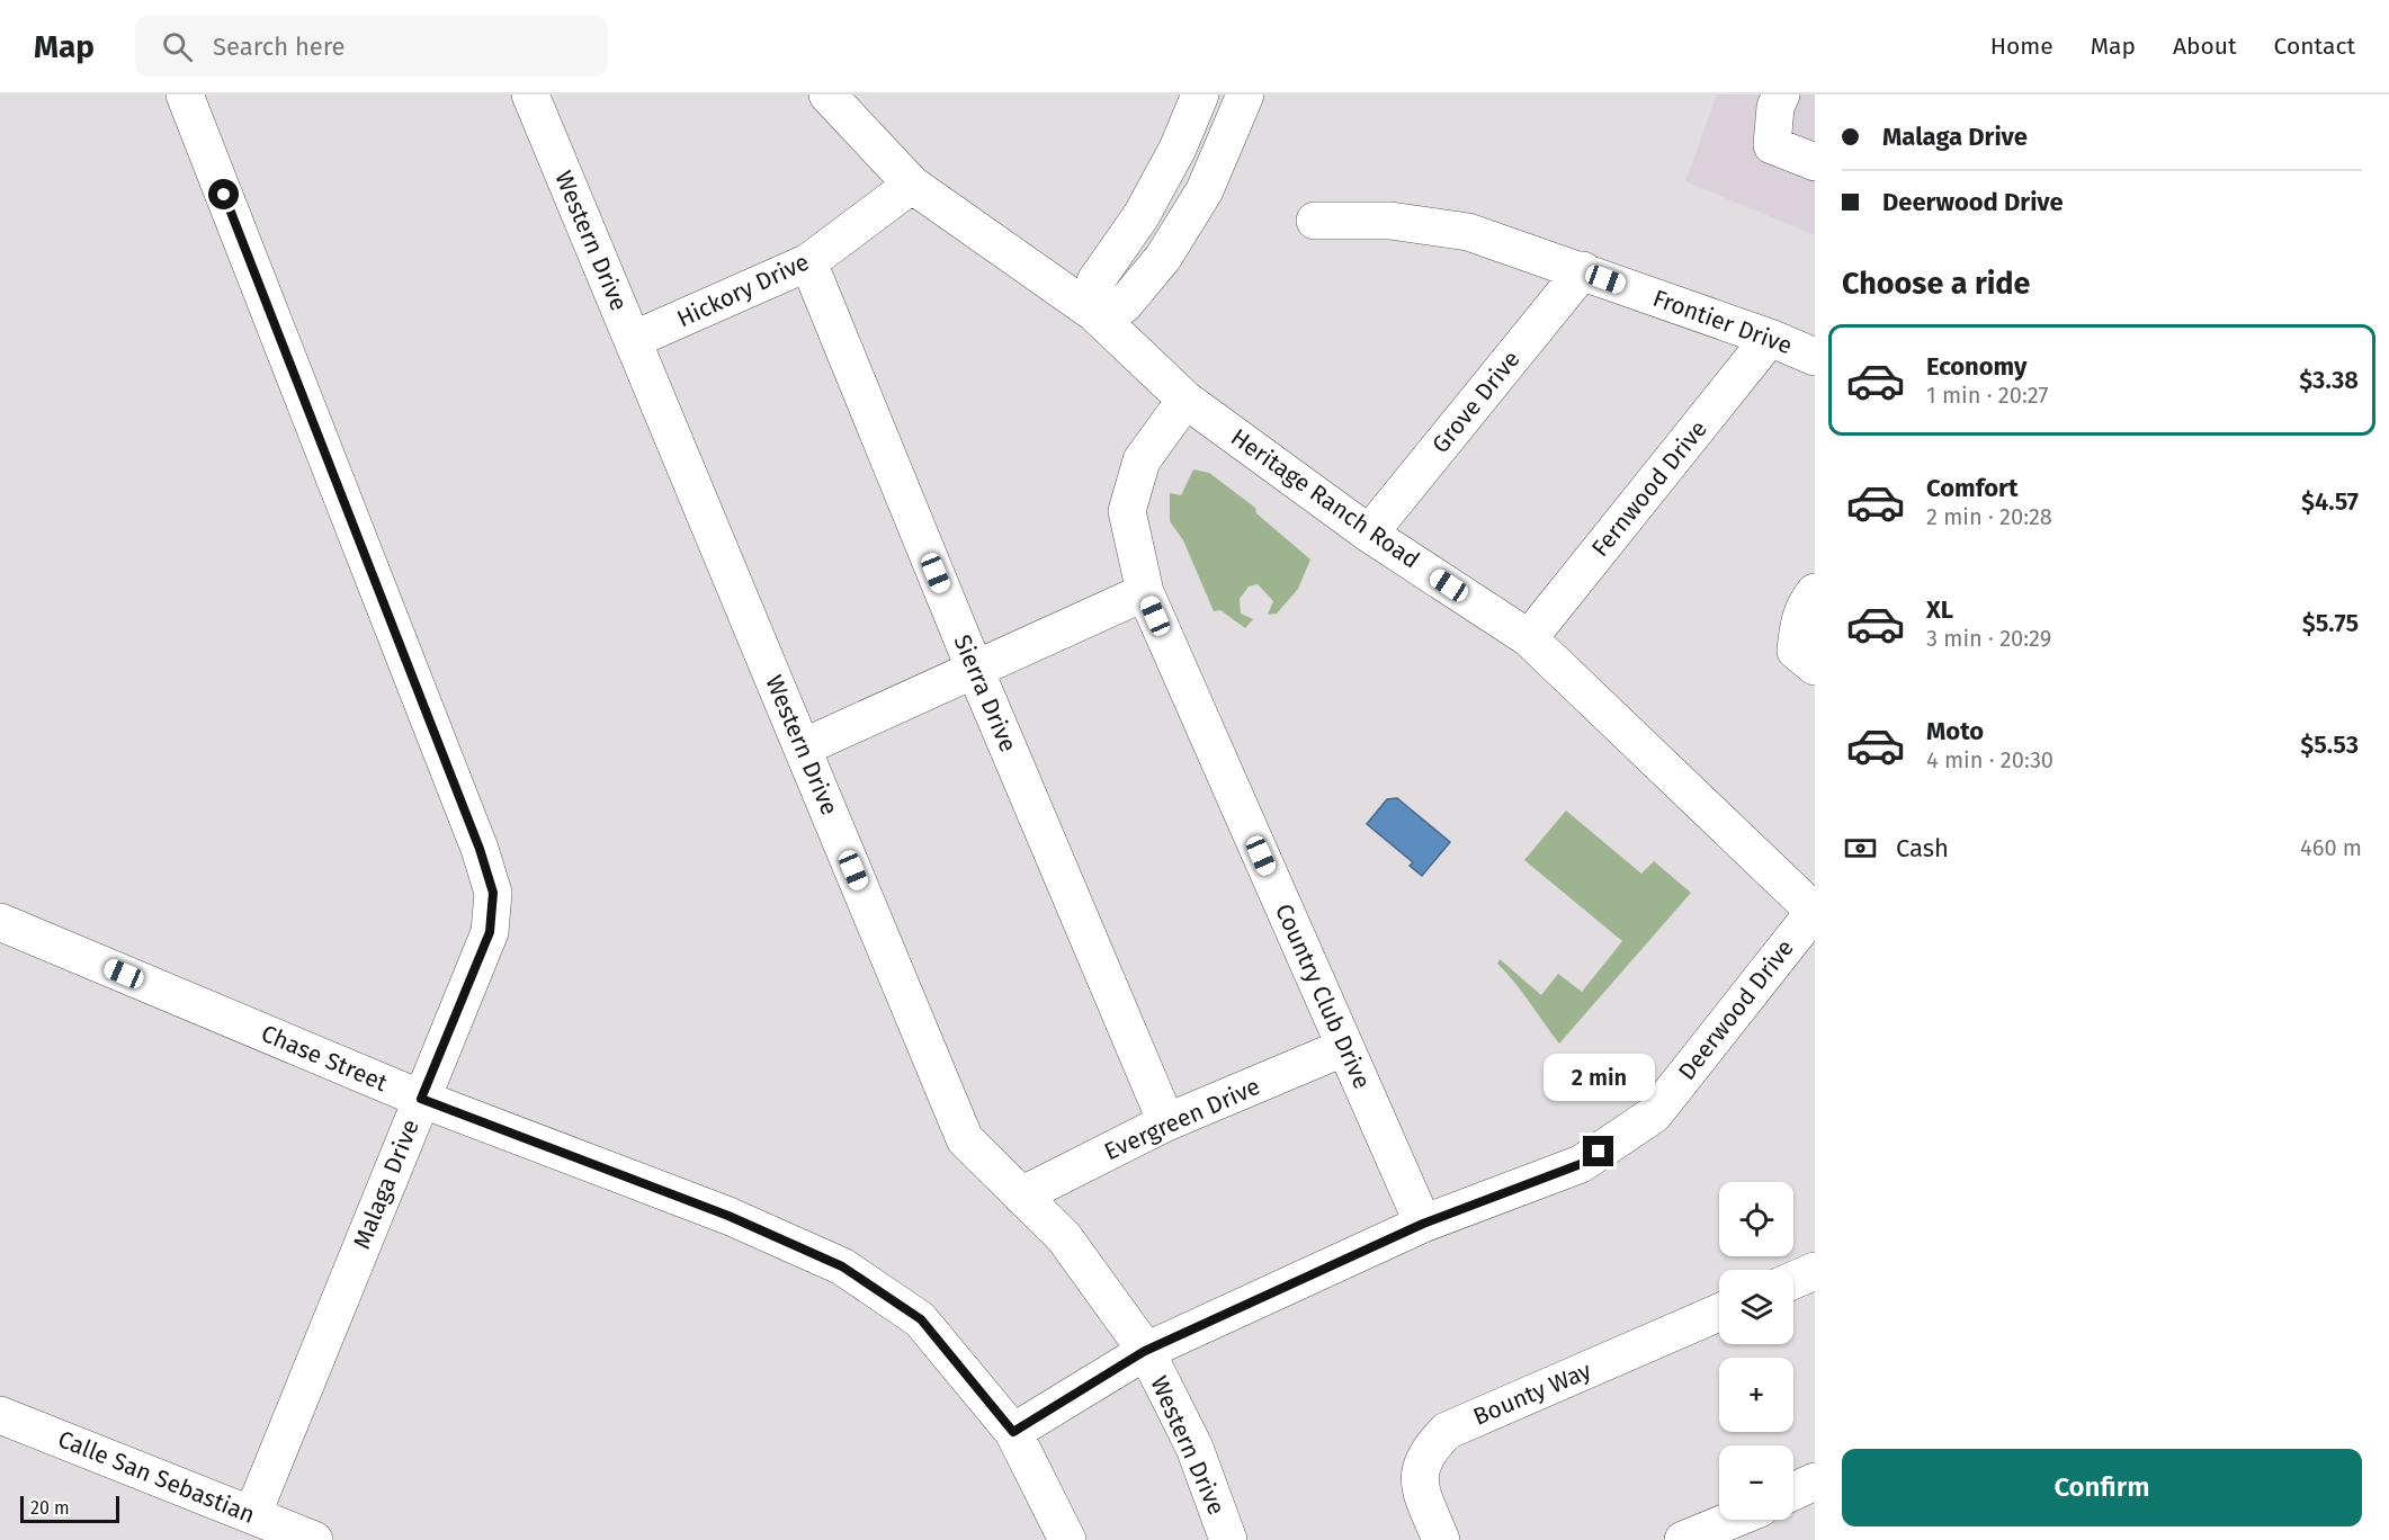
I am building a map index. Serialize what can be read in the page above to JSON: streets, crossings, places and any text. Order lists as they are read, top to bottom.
{
  "streets": {
    "street": [
      "Western Drive",
      "Hickory Drive",
      "Frontier Drive",
      "Grove Drive",
      "Fernwood Drive",
      "Heritage Ranch Road",
      "Sierra Drive",
      "Country Club Drive",
      "Deerwood Drive",
      "Chase Street",
      "Evergreen Drive",
      "Malaga Drive",
      "Bounty Way",
      "Calle San Sebastian"
    ]
  },
  "crossings": [
    ["Western Drive", "Hickory Drive"],
    ["Western Drive", "Deerwood Drive"],
    ["Western Drive", "Chase Street"],
    ["Western Drive", "Evergreen Drive"],
    ["Hickory Drive", "Heritage Ranch Road"],
    ["Hickory Drive", "Sierra Drive"],
    ["Frontier Drive", "Grove Drive"],
    ["Frontier Drive", "Fernwood Drive"],
    ["Grove Drive", "Heritage Ranch Road"],
    ["Fernwood Drive", "Heritage Ranch Road"],
    ["Heritage Ranch Road", "Country Club Drive"],
    ["Heritage Ranch Road", "Deerwood Drive"],
    ["Sierra Drive", "Evergreen Drive"],
    ["Country Club Drive", "Deerwood Drive"],
    ["Country Club Drive", "Evergreen Drive"],
    ["Chase Street", "Malaga Drive"],
    ["Malaga Drive", "Calle San Sebastian"]
  ],
  "scale_bar": "20 m",
  "page": {
    "header": "Map",
    "search": "Search here",
    "nav": [
      "Home",
      "Map",
      "About",
      "Contact"
    ],
    "banner": ["Malaga Drive", "Deerwood Drive"],
    "heading": "Choose a ride",
    "list": [
      {
        "name": "Economy",
        "note": "1 min · 20:27",
        "value": "$3.38"
      },
      {
        "name": "Comfort",
        "note": "2 min · 20:28",
        "value": "$4.57"
      },
      {
        "name": "XL",
        "note": "3 min · 20:29",
        "value": "$5.75"
      },
      {
        "name": "Moto",
        "note": "4 min · 20:30",
        "value": "$5.53"
      }
    ],
    "pay": ["Cash", "460 m"],
    "bubble": "2 min",
    "map_buttons": ["+", "−"],
    "buttons": "Confirm",
    "scale": "20 m"
  }
}
